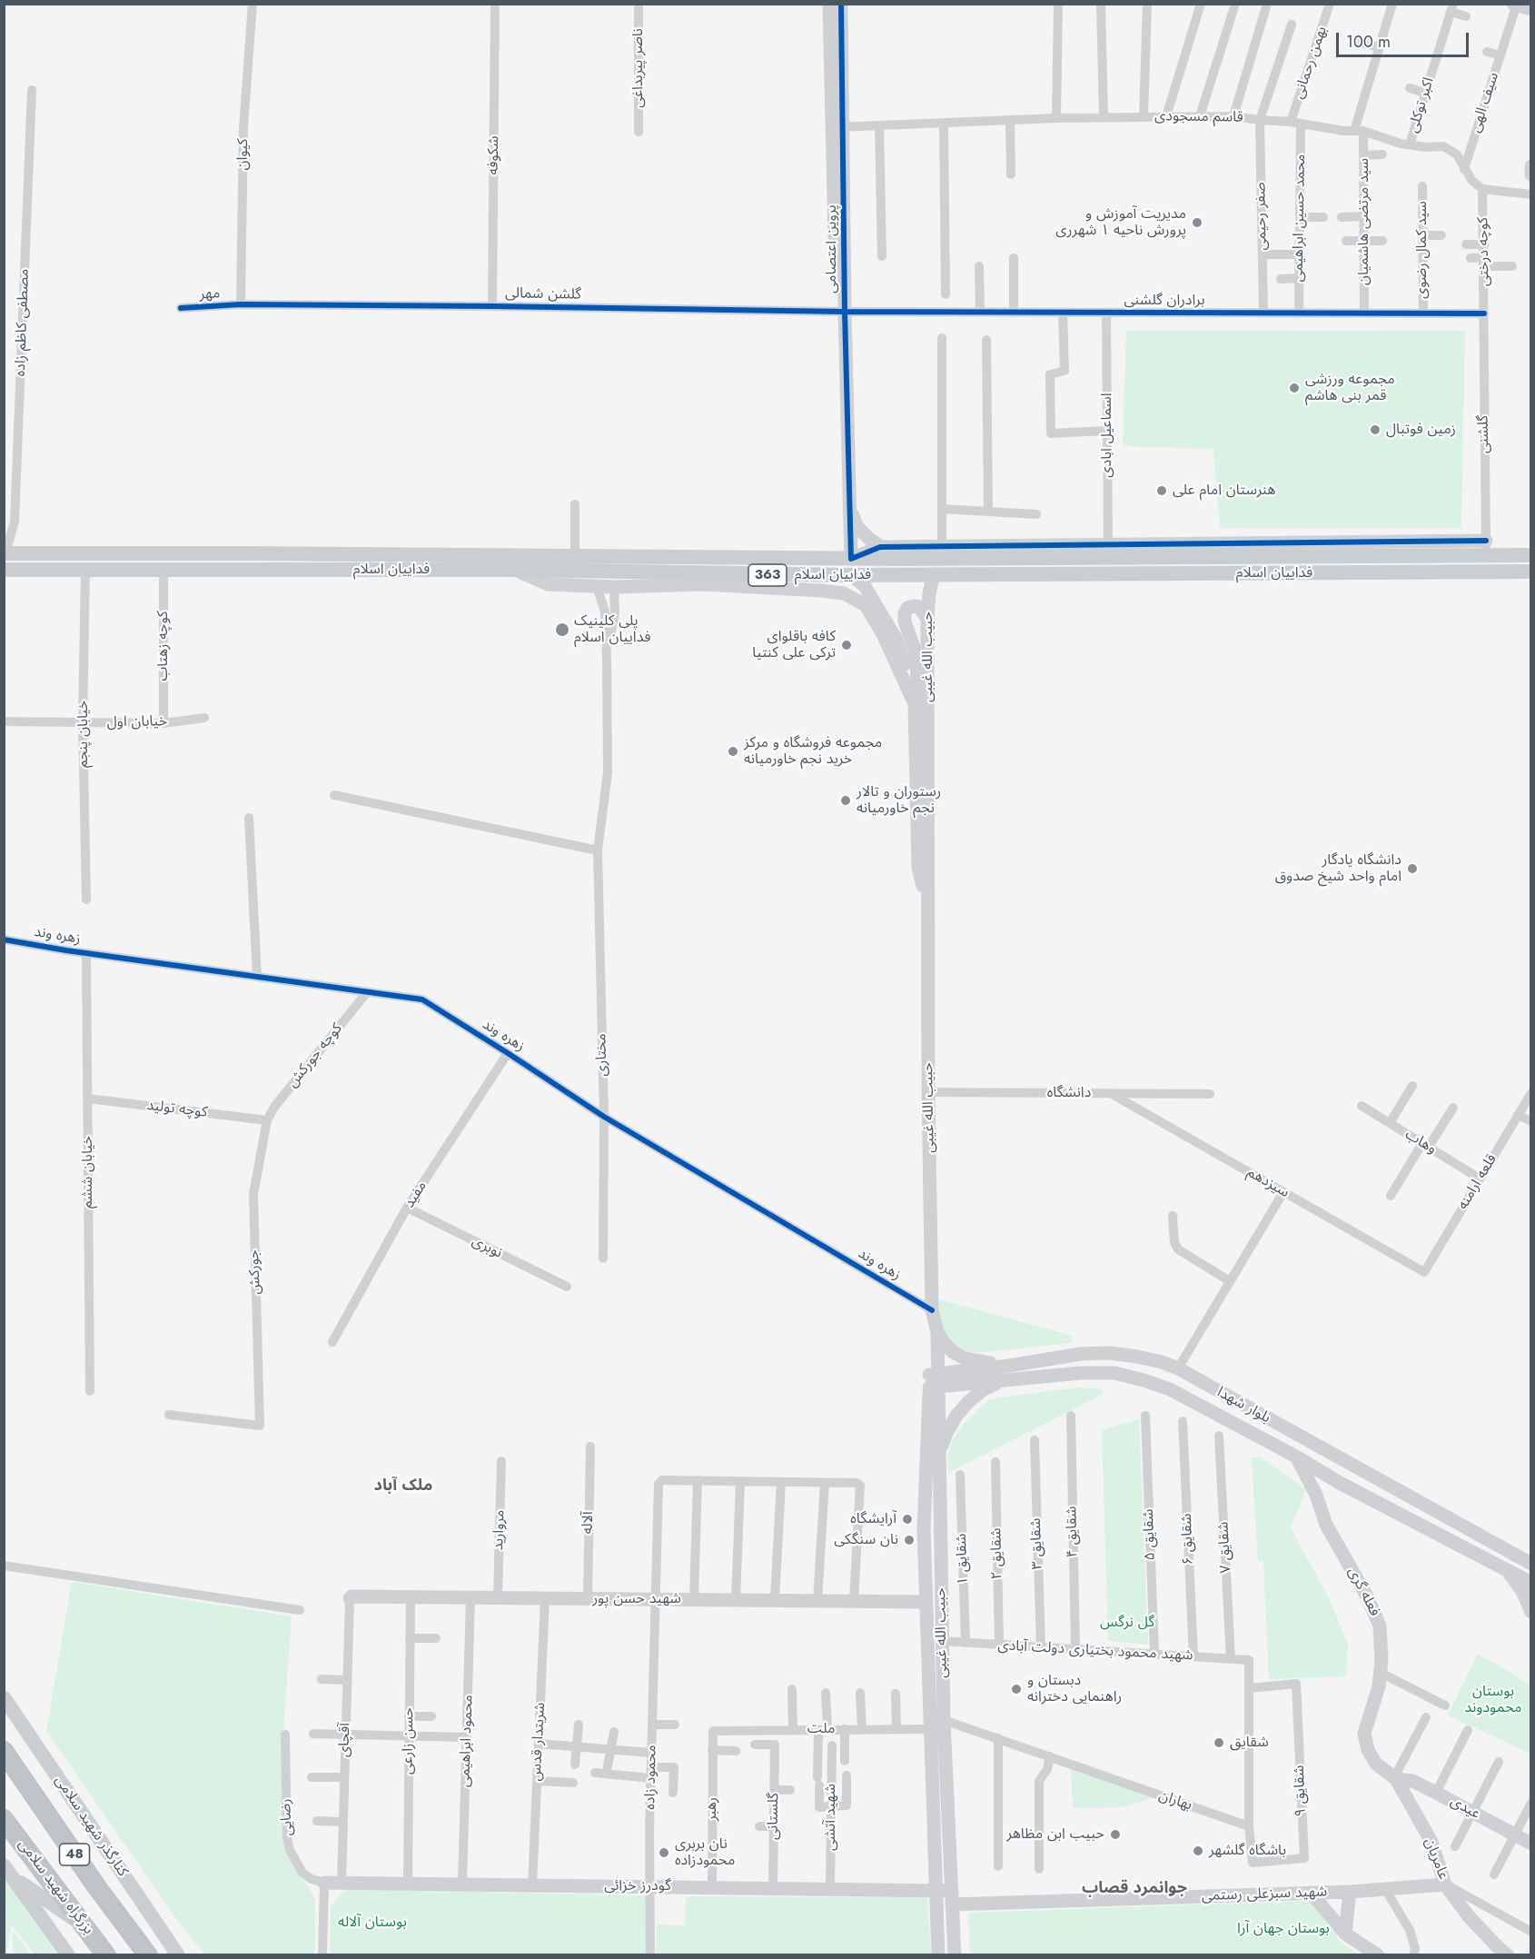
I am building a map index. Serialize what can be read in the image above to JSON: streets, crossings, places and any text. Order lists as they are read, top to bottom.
{
  "streets": {
    "highway": ["48", "بزرگراه شهید سلامی"],
    "main road": ["فداییان اسلام", "363", "کنارگذر شهید سلامی"],
    "street": [
      "بهمن رحمانی",
      "ناصر پیربداغی",
      "سیف الهی",
      "اکبر توکلی",
      "قاسم مسجودی",
      "کیوان",
      "شکوفه",
      "صفر رحیمی",
      "محمد حسین ابراهیمی",
      "سید مرتضی هاشمیان",
      "پروین اعتصامی",
      "سید کمال رضوی",
      "کوچه درختی",
      "مهر",
      "گلشن شمالی",
      "برادران گلشنی",
      "مصطفی کاظم زاده",
      "گلشنی",
      "اسماعیل ابادی",
      "کوچه زهتاب",
      "حبیب الله غیبی",
      "خیابان اول",
      "خیابان پنجم",
      "زهره وند",
      "مختاری",
      "کوچه جورکش",
      "دانشگاه",
      "کوچه تولید",
      "وهاب",
      "خیابان ششم",
      "قلعه ارامنه",
      "سیزدهم",
      "مفید",
      "نوبری",
      "جورکش",
      "بلوار شهدا",
      "آلاله",
      "مروارید",
      "شقایق ۴",
      "شقایق ۵",
      "شقایق ۶",
      "شقایق ۳",
      "شقایق ۷",
      "شقایق ۲",
      "شقایق ۱",
      "فعله گری",
      "شهید حسن پور",
      "شهید محمود بختیاری دولت آبادی",
      "ملت",
      "آقچای",
      "حسن زارعی",
      "محمود ابراهیمی",
      "شربتدار قدس",
      "محمود زاده",
      "شقایق ۹",
      "بهاران",
      "عیدی",
      "رهبر",
      "گلستانی",
      "رضایی",
      "شهید آتشی",
      "عامریان",
      "گودرز خزائی",
      "شهید سبزعلی رستمی"
    ]
  },
  "crossings": [
    ["بهمن رحمانی", "قاسم مسجودی"],
    ["بهمن رحمانی", "محمد حسین ابراهیمی"],
    ["سیف الهی", "قاسم مسجودی"],
    ["اکبر توکلی", "قاسم مسجودی"],
    ["قاسم مسجودی", "صفر رحیمی"],
    ["قاسم مسجودی", "محمد حسین ابراهیمی"],
    ["قاسم مسجودی", "سید مرتضی هاشمیان"],
    ["قاسم مسجودی", "پروین اعتصامی"],
    ["قاسم مسجودی", "کوچه درختی"],
    ["کیوان", "مهر"],
    ["کیوان", "گلشن شمالی"],
    ["شکوفه", "گلشن شمالی"],
    ["صفر رحیمی", "برادران گلشنی"],
    ["محمد حسین ابراهیمی", "برادران گلشنی"],
    ["سید مرتضی هاشمیان", "برادران گلشنی"],
    ["پروین اعتصامی", "گلشن شمالی"],
    ["پروین اعتصامی", "برادران گلشنی"],
    ["پروین اعتصامی", "فداییان اسلام"],
    ["سید کمال رضوی", "برادران گلشنی"],
    ["کوچه درختی", "برادران گلشنی"],
    ["کوچه درختی", "گلشنی"],
    ["مهر", "گلشن شمالی"],
    ["گلشن شمالی", "برادران گلشنی"],
    ["برادران گلشنی", "گلشنی"],
    ["برادران گلشنی", "اسماعیل ابادی"],
    ["مصطفی کاظم زاده", "فداییان اسلام"],
    ["گلشنی", "فداییان اسلام"],
    ["اسماعیل ابادی", "فداییان اسلام"],
    ["فداییان اسلام", "کوچه زهتاب"],
    ["فداییان اسلام", "حبیب الله غیبی"],
    ["فداییان اسلام", "خیابان پنجم"],
    ["کوچه زهتاب", "خیابان اول"],
    ["حبیب الله غیبی", "زهره وند"],
    ["حبیب الله غیبی", "دانشگاه"],
    ["حبیب الله غیبی", "بلوار شهدا"],
    ["حبیب الله غیبی", "شهید حسن پور"],
    ["حبیب الله غیبی", "شهید محمود بختیاری دولت آبادی"],
    ["حبیب الله غیبی", "ملت"],
    ["حبیب الله غیبی", "بهاران"],
    ["حبیب الله غیبی", "گودرز خزائی"],
    ["حبیب الله غیبی", "شهید سبزعلی رستمی"],
    ["خیابان اول", "خیابان پنجم"],
    ["زهره وند", "مختاری"],
    ["زهره وند", "کوچه جورکش"],
    ["زهره وند", "خیابان ششم"],
    ["زهره وند", "مفید"],
    ["کوچه جورکش", "کوچه تولید"],
    ["کوچه جورکش", "جورکش"],
    ["دانشگاه", "سیزدهم"],
    ["کوچه تولید", "خیابان ششم"],
    ["کوچه تولید", "جورکش"],
    ["وهاب", "قلعه ارامنه"],
    ["قلعه ارامنه", "سیزدهم"],
    ["مفید", "نوبری"],
    ["بلوار شهدا", "فعله گری"],
    ["آلاله", "شهید حسن پور"],
    ["مروارید", "شهید حسن پور"],
    ["شقایق ۴", "شهید محمود بختیاری دولت آبادی"],
    ["شقایق ۵", "شهید محمود بختیاری دولت آبادی"],
    ["شقایق ۶", "شهید محمود بختیاری دولت آبادی"],
    ["شقایق ۳", "شهید محمود بختیاری دولت آبادی"],
    ["شقایق ۷", "شهید محمود بختیاری دولت آبادی"],
    ["شقایق ۲", "شهید محمود بختیاری دولت آبادی"],
    ["شقایق ۱", "شهید محمود بختیاری دولت آبادی"],
    ["فعله گری", "عیدی"],
    ["فعله گری", "عامریان"],
    ["شهید حسن پور", "آقچای"],
    ["شهید حسن پور", "حسن زارعی"],
    ["شهید حسن پور", "محمود ابراهیمی"],
    ["شهید حسن پور", "شربتدار قدس"],
    ["شهید حسن پور", "محمود زاده"],
    ["شهید محمود بختیاری دولت آبادی", "شقایق ۹"],
    ["ملت", "رهبر"],
    ["آقچای", "گودرز خزائی"],
    ["حسن زارعی", "گودرز خزائی"],
    ["محمود ابراهیمی", "گودرز خزائی"],
    ["شربتدار قدس", "گودرز خزائی"],
    ["محمود زاده", "گودرز خزائی"],
    ["شقایق ۹", "بهاران"],
    ["عیدی", "عامریان"],
    ["رهبر", "گودرز خزائی"],
    ["گلستانی", "گودرز خزائی"],
    ["رضایی", "گودرز خزائی"],
    ["شهید آتشی", "گودرز خزائی"],
    ["عامریان", "شهید سبزعلی رستمی"],
    ["گودرز خزائی", "شهید سبزعلی رستمی"]
  ],
  "districts": ["ملک آباد", "جوانمرد قصاب"],
  "parks": [
    "گل نرگس",
    "بوستان محمودوند",
    "بوستان آلاله",
    "بوستان جهان آرا"
  ],
  "places": [
    "مدیریت آموزش و پرورش ناحیه ۱ شهرری",
    "مجموعه ورزشی قمر بنی هاشم",
    "زمین فوتبال",
    "هنرستان امام علی",
    "پلی کلینیک فداییان اسلام",
    "کافه باقلوای ترکی علی کنتیا",
    "مجموعه فروشگاه و مرکز خرید نجم خاورمیانه",
    "رستوران و تالار نجم خاورمیانه",
    "دانشگاه یادگار امام واحد شیخ صدوق",
    "آرایشگاه",
    "نان سنگکی",
    "دبستان و راهنمایی دخترانه",
    "شقایق",
    "حبیب ابن مظاهر",
    "باشگاه گلشهر",
    "نان بربری محمودزاده"
  ],
  "scale_bar": "100 m"
}
